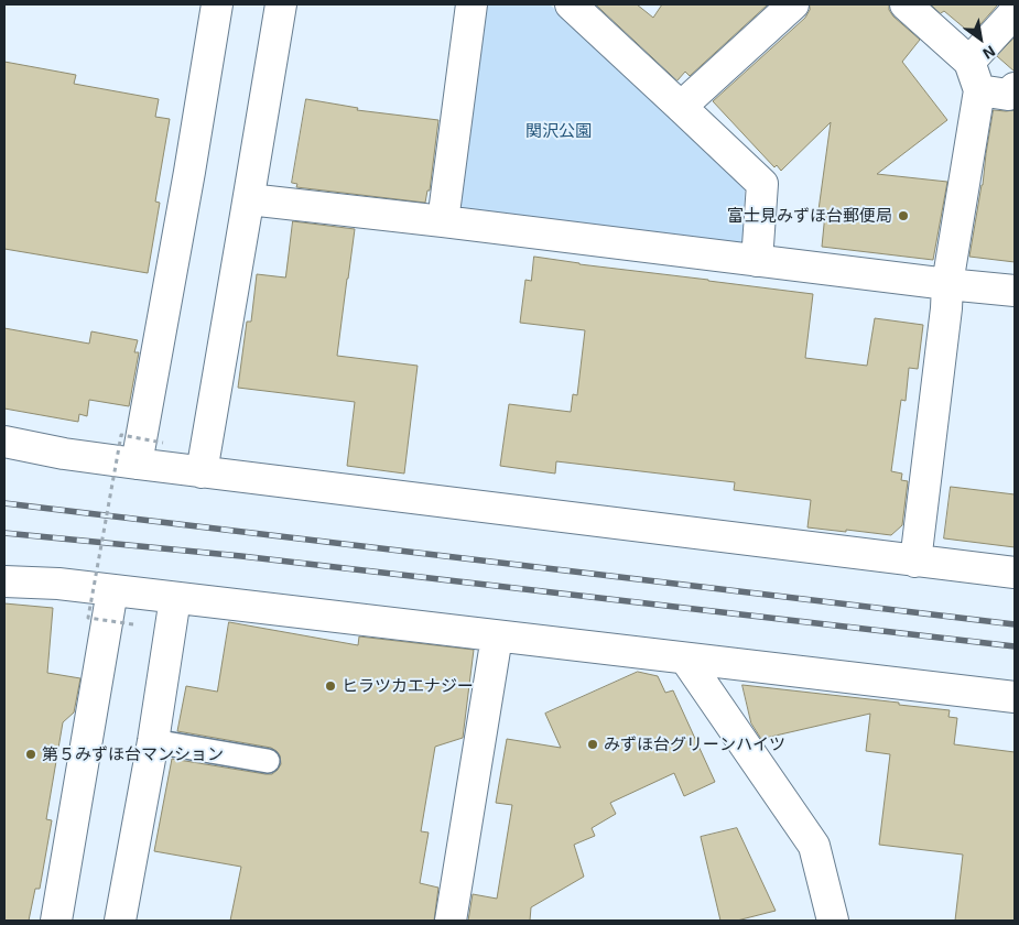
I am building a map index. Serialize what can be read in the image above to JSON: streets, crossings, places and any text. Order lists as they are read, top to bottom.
{
  "parks": ["関沢公園"],
  "places": [
    "富士見みずほ台郵便局",
    "ヒラツカエナジー",
    "みずほ台グリーンハイツ",
    "第５みずほ台マンション"
  ],
  "north": "bottom right"
}
